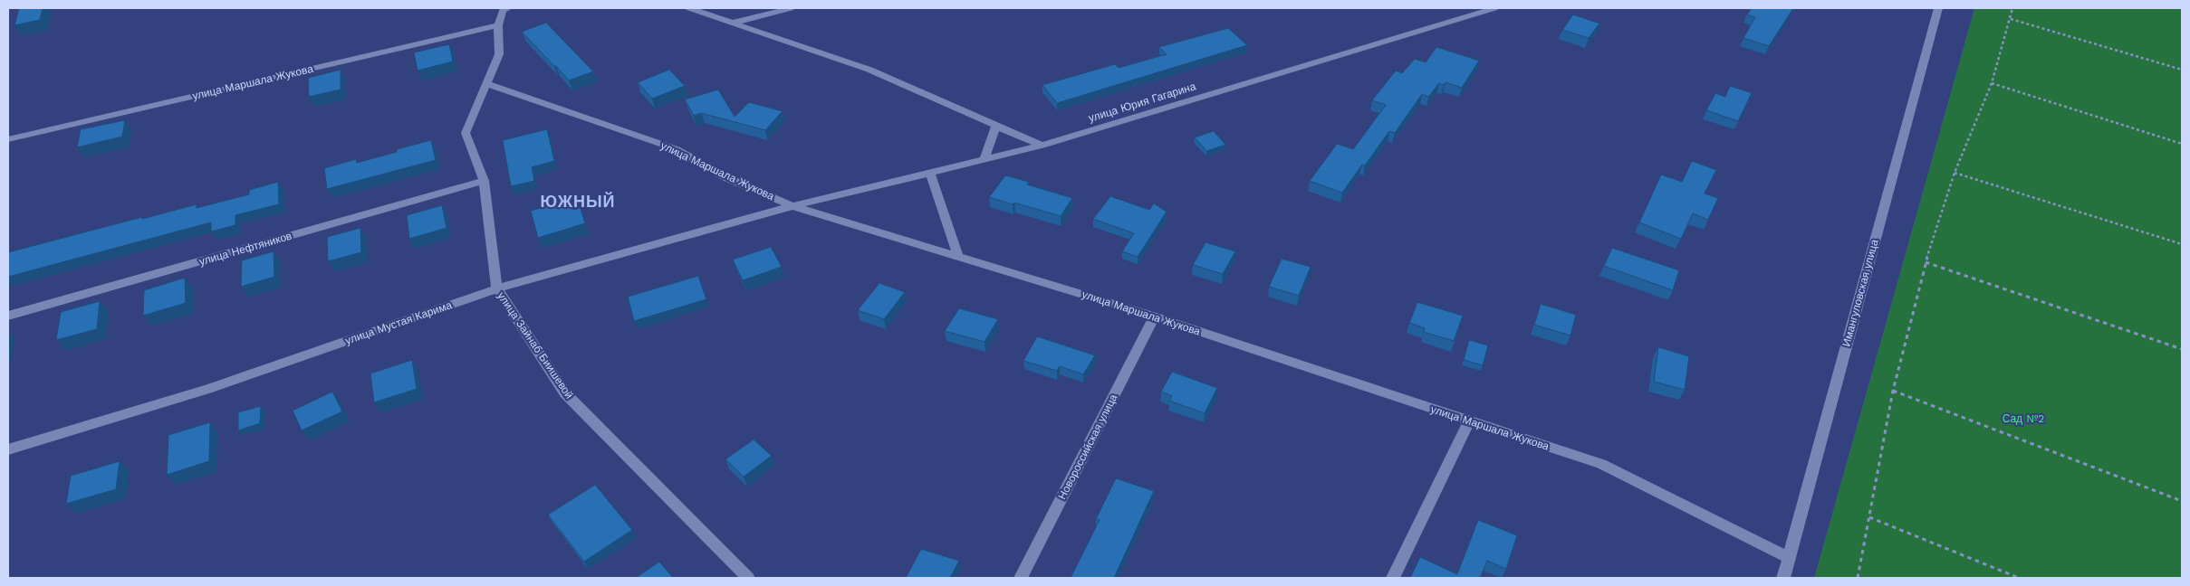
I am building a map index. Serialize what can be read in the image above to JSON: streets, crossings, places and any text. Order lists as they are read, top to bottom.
{
  "streets": {
    "street": [
      "улица Маршала Жукова",
      "улица Юрия Гагарина",
      "улица Нефтяников",
      "Имангуловская улица",
      "улица Мустая Карима",
      "улица Зайнаб Биишевой",
      "Новороссийская улица"
    ]
  },
  "crossings": [
    ["улица Маршала Жукова", "улица Юрия Гагарина"],
    ["улица Маршала Жукова", "Имангуловская улица"],
    ["улица Маршала Жукова", "улица Мустая Карима"],
    ["улица Маршала Жукова", "улица Зайнаб Биишевой"],
    ["улица Маршала Жукова", "Новороссийская улица"],
    ["улица Юрия Гагарина", "улица Мустая Карима"],
    ["улица Нефтяников", "улица Зайнаб Биишевой"],
    ["улица Мустая Карима", "улица Зайнаб Биишевой"]
  ],
  "districts": ["ЮЖНЫЙ"],
  "parks": ["Сад №2"]
}
